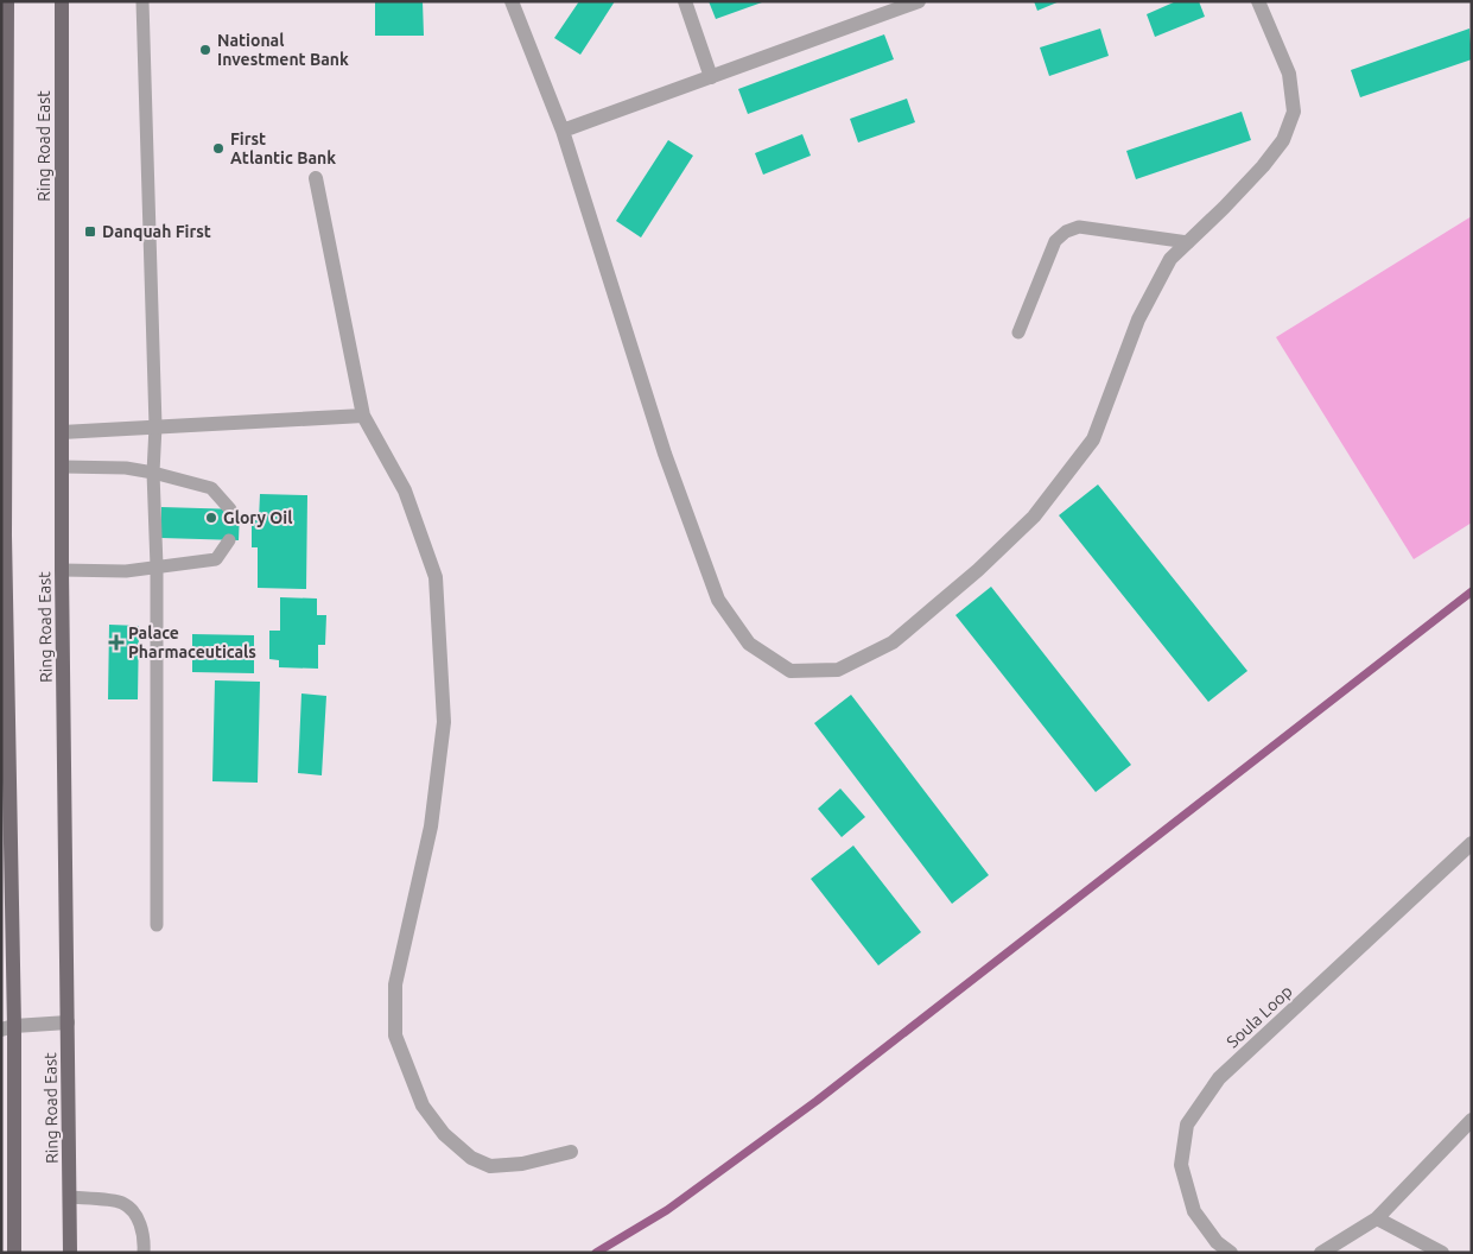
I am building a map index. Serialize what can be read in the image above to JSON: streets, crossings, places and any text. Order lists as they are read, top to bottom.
{
  "streets": {
    "main road": ["Ring Road East"],
    "street": ["Soula Loop"]
  },
  "places": {
    "other": ["National Investment Bank", "First Atlantic Bank", "Glory Oil"],
    "transit": ["Danquah First"],
    "health": ["Palace Pharmaceuticals"]
  }
}
